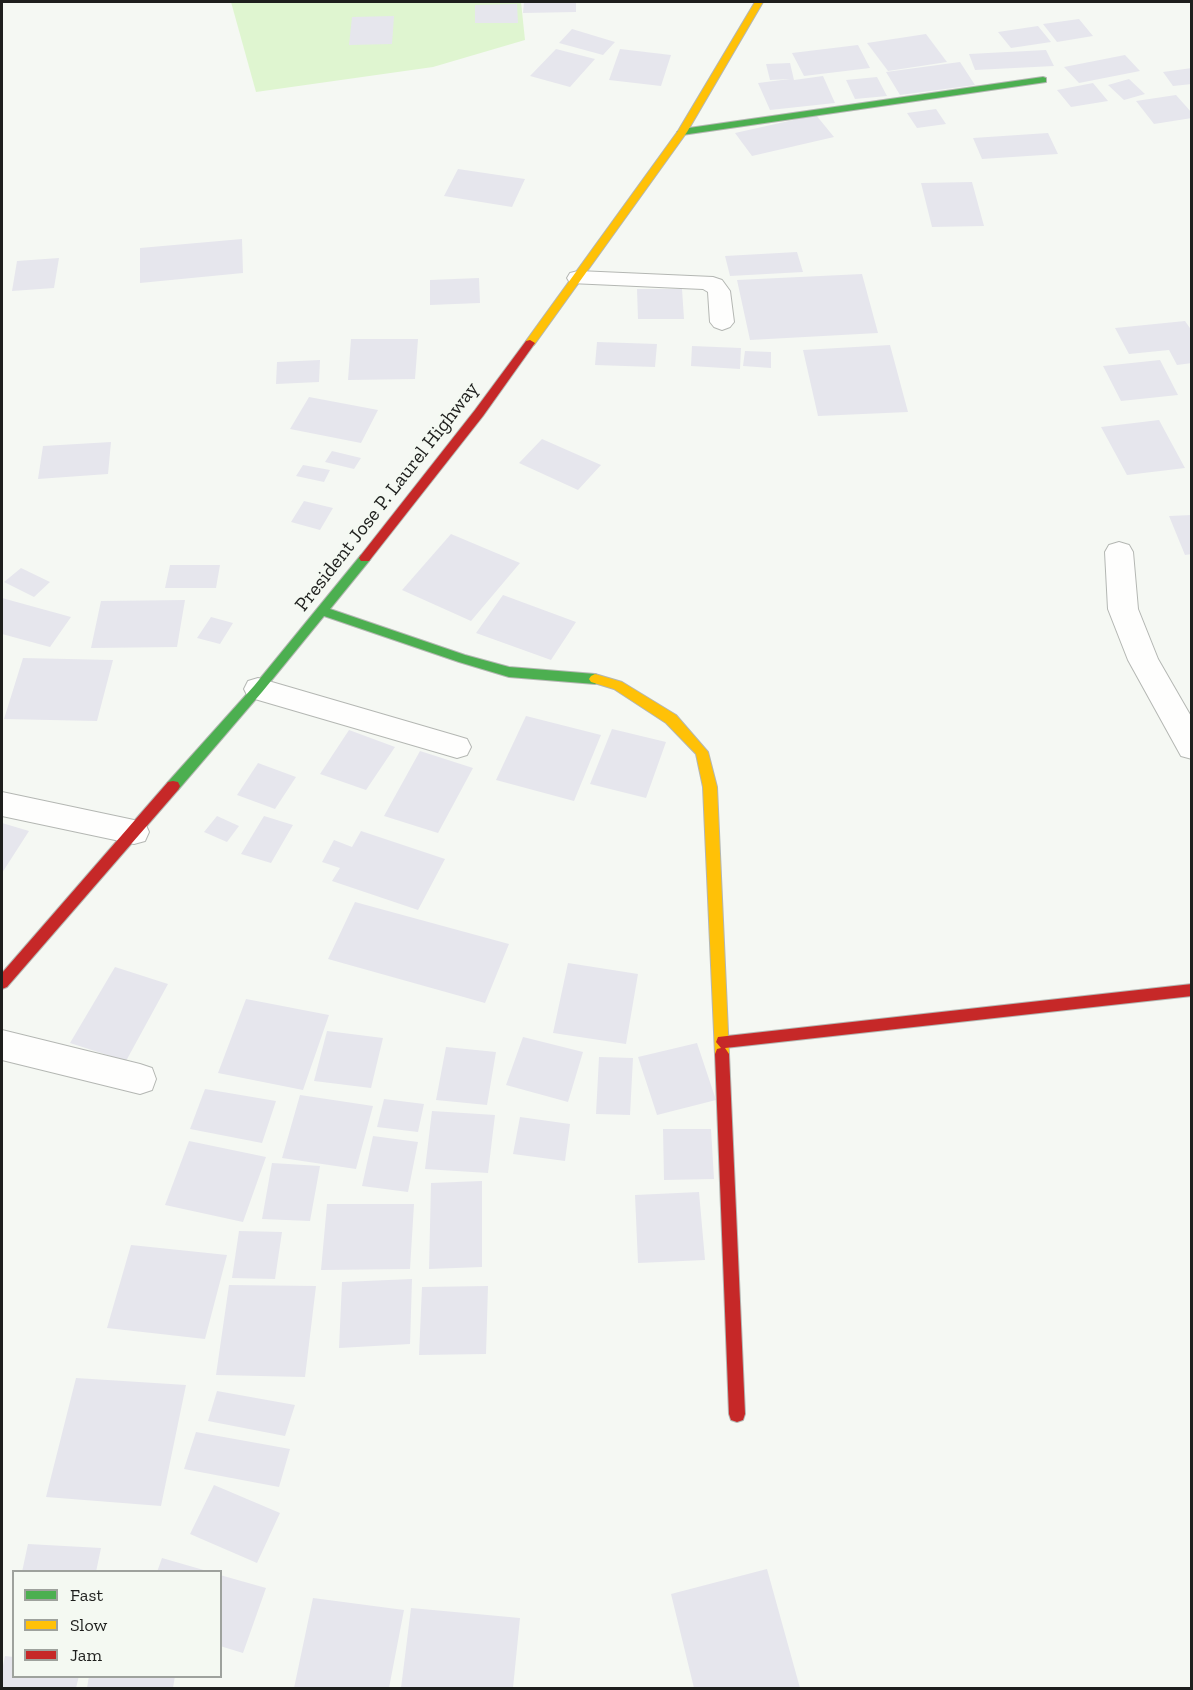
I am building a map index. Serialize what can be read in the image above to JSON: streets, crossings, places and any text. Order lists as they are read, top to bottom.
{
  "streets": {
    "main road": ["President Jose P. Laurel Highway"]
  },
  "legend": ["Fast", "Slow", "Jam"]
}
